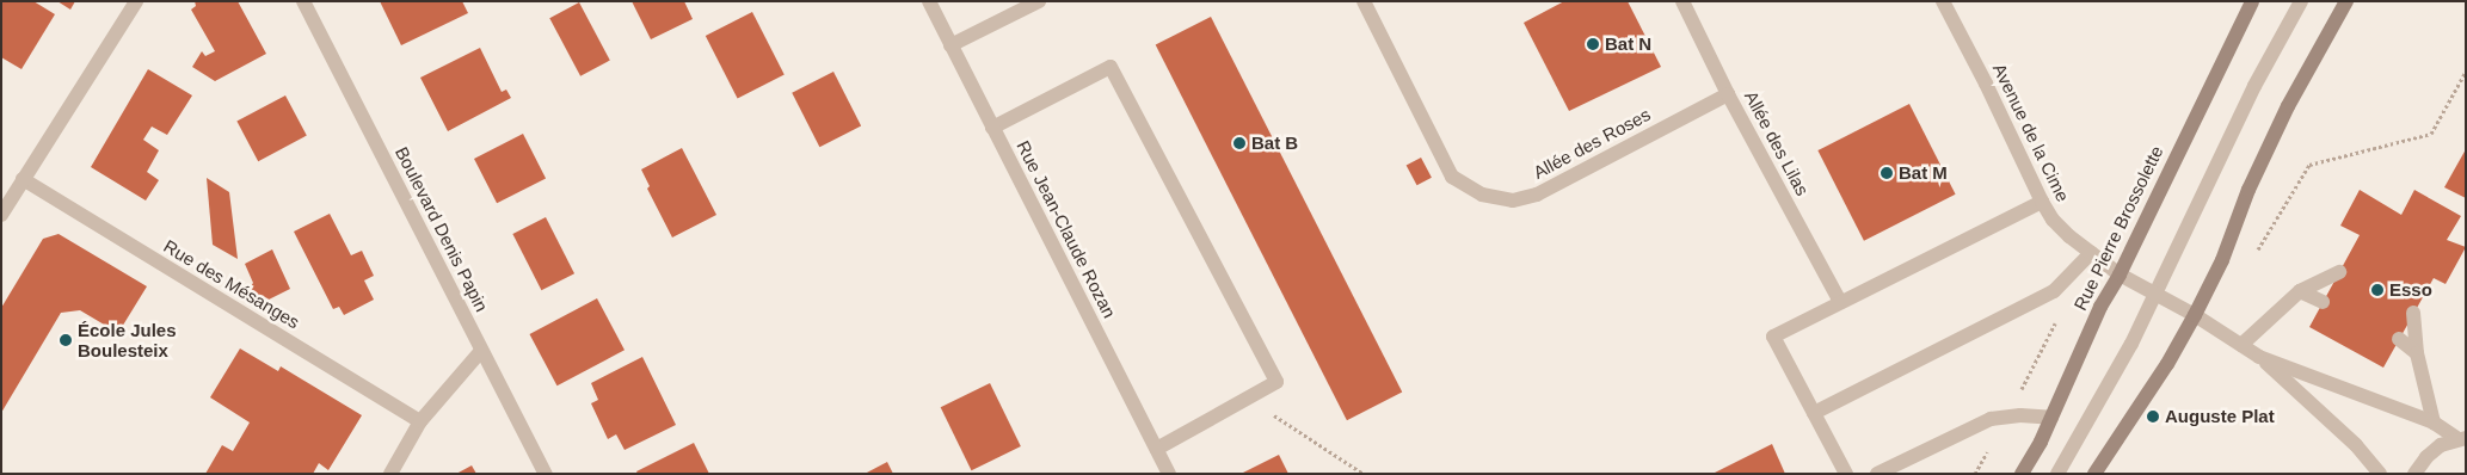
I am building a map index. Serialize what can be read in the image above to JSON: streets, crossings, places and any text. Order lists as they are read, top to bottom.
{
  "streets": {
    "main road": ["Rue Pierre Brossolette"],
    "street": [
      "Avenue de la Cime",
      "Allée des Roses",
      "Allée des Lilas",
      "Boulevard Denis Papin",
      "Rue Jean-Claude Rozan",
      "Rue des Mésanges"
    ]
  },
  "crossings": [
    ["Avenue de la Cime", "Rue Pierre Brossolette"],
    ["Allée des Roses", "Allée des Lilas"]
  ],
  "places": [
    "Bat N",
    "Bat B",
    "Bat M",
    "Esso",
    "École Jules Boulesteix",
    "Auguste Plat"
  ]
}
